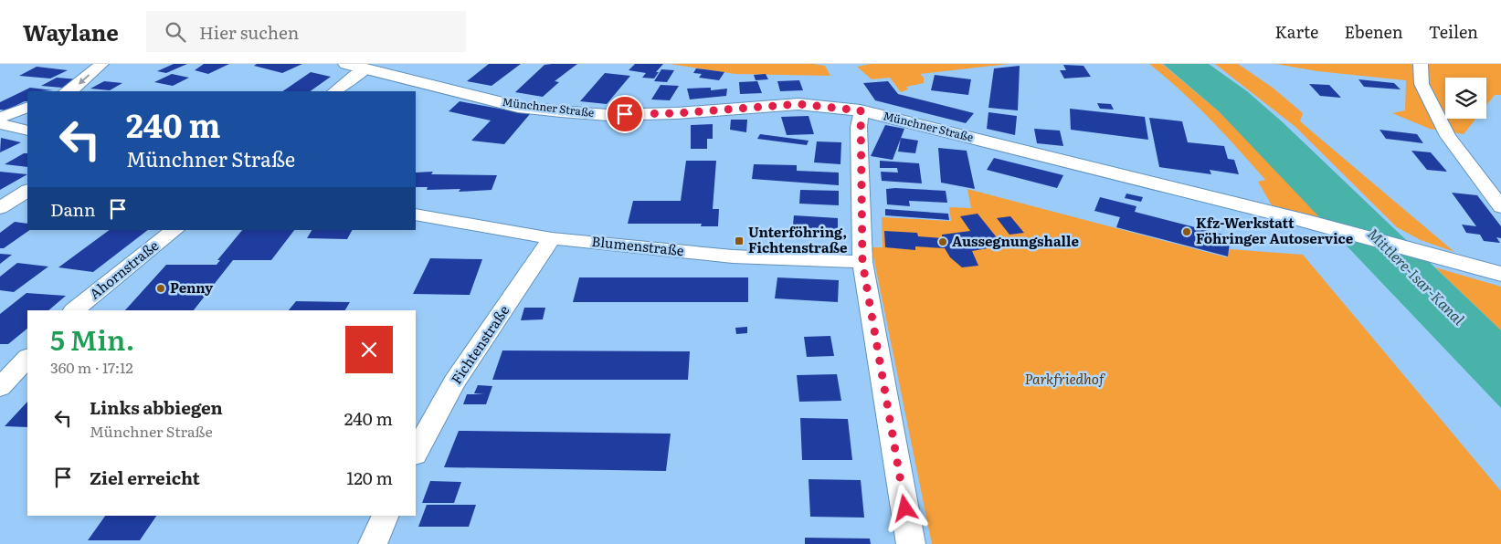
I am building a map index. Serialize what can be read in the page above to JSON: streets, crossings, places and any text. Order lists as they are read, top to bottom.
{
  "streets": {
    "main road": ["Münchner Straße"],
    "street": ["Blumenstraße", "Ahornstraße", "Fichtenstraße"]
  },
  "crossings": [
    ["Blumenstraße", "Fichtenstraße"]
  ],
  "water": ["Mittlere-Isar-Kanal"],
  "parks": ["Parkfriedhof"],
  "places": {
    "other": ["Kfz-Werkstatt Föhringer Autoservice", "Aussegnungshalle", "Penny"],
    "transit": ["Unterföhring, Fichtenstraße"]
  },
  "page": {
    "header": "Waylane",
    "search": "Hier suchen",
    "nav": ["Karte", "Ebenen", "Teilen"],
    "turn": ["240 m", "Münchner Straße"],
    "then": "Dann",
    "heading": ["5 Min.", "360 m · 17:12"],
    "list": [
      {
        "name": "Links abbiegen",
        "note": "Münchner Straße",
        "value": "240 m"
      },
      {
        "name": "Ziel erreicht",
        "value": "120 m"
      }
    ]
  }
}
